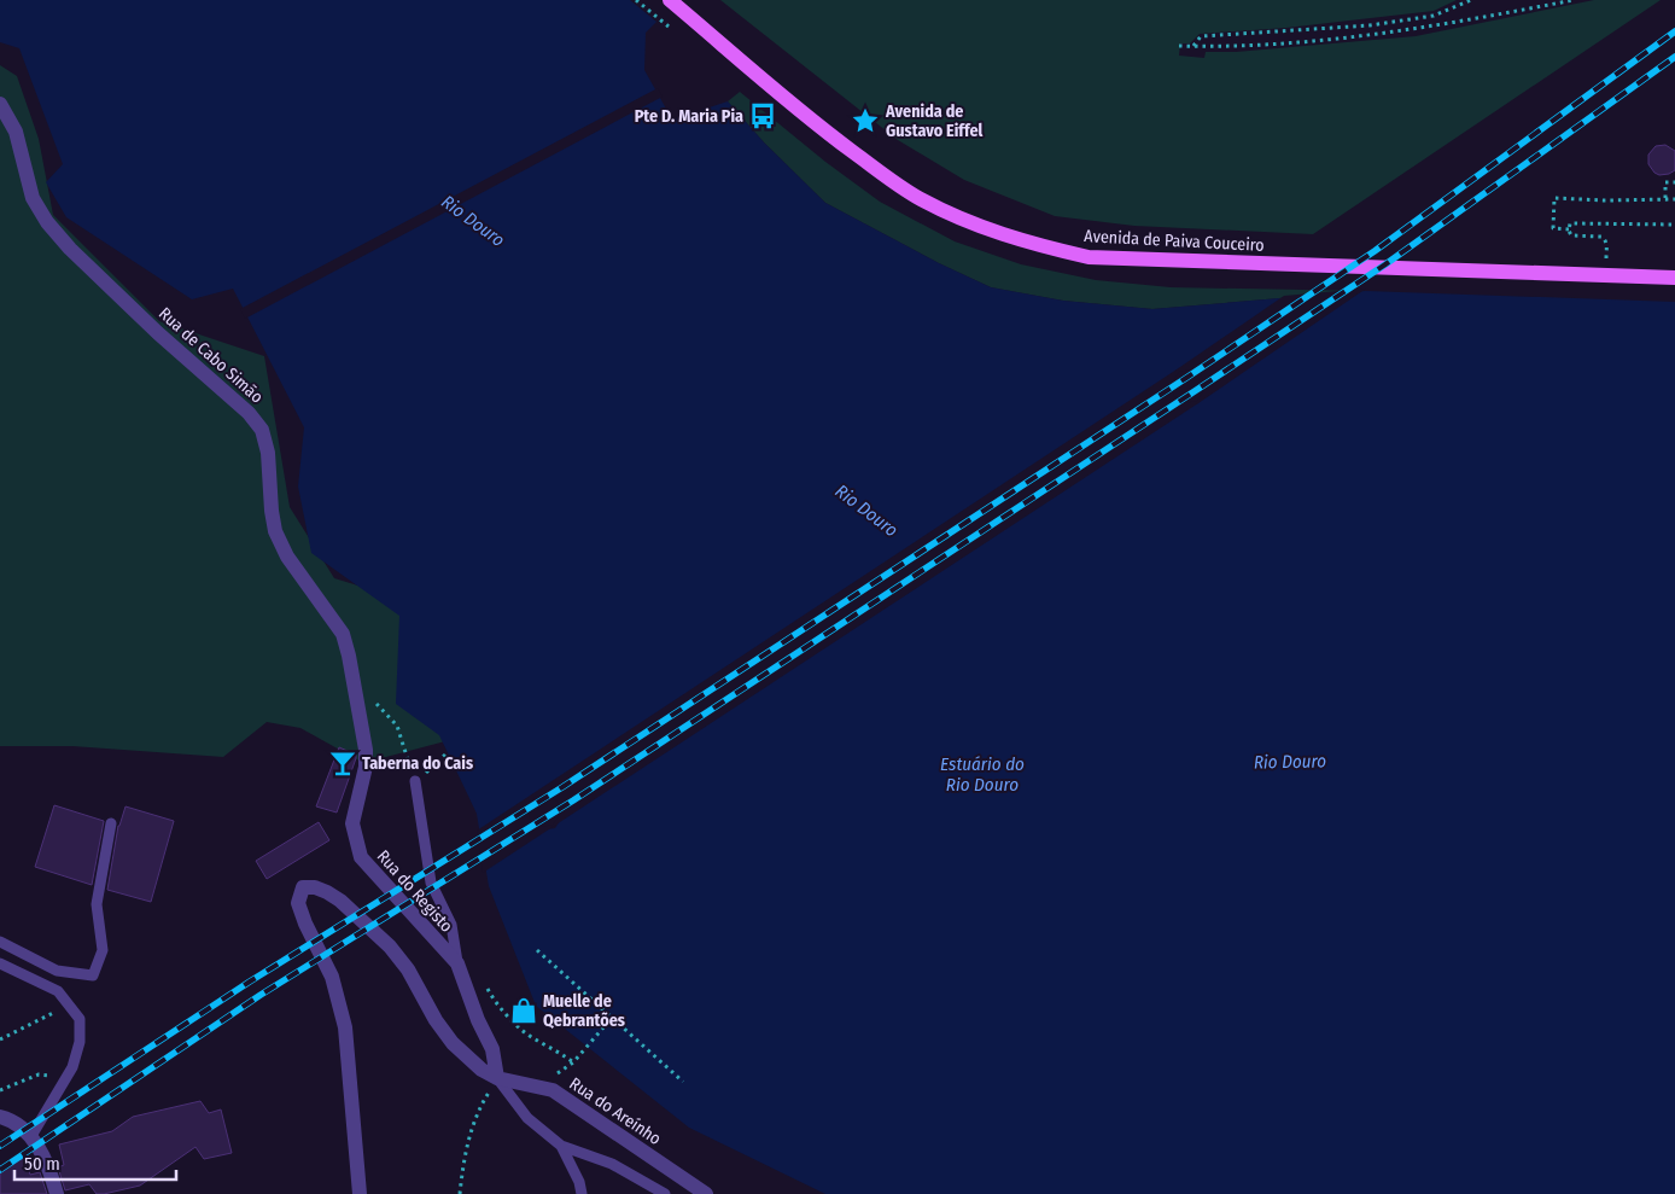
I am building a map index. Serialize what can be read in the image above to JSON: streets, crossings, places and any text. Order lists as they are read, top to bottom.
{
  "streets": {
    "main road": ["Avenida de Paiva Couceiro"],
    "street": ["Rua de Cabo Simão", "Rua do Registo", "Rua do Areínho"]
  },
  "crossings": [
    ["Rua de Cabo Simão", "Rua do Registo"]
  ],
  "water": ["Rio Douro", "Estuário do Rio Douro"],
  "places": {
    "bus stop": ["Pte D. Maria Pia"],
    "place": ["Avenida de Gustavo Eiffel"],
    "bar": ["Taberna do Cais"],
    "shop": ["Muelle de Qebrantões"]
  },
  "scale_bar": "50 m"
}
